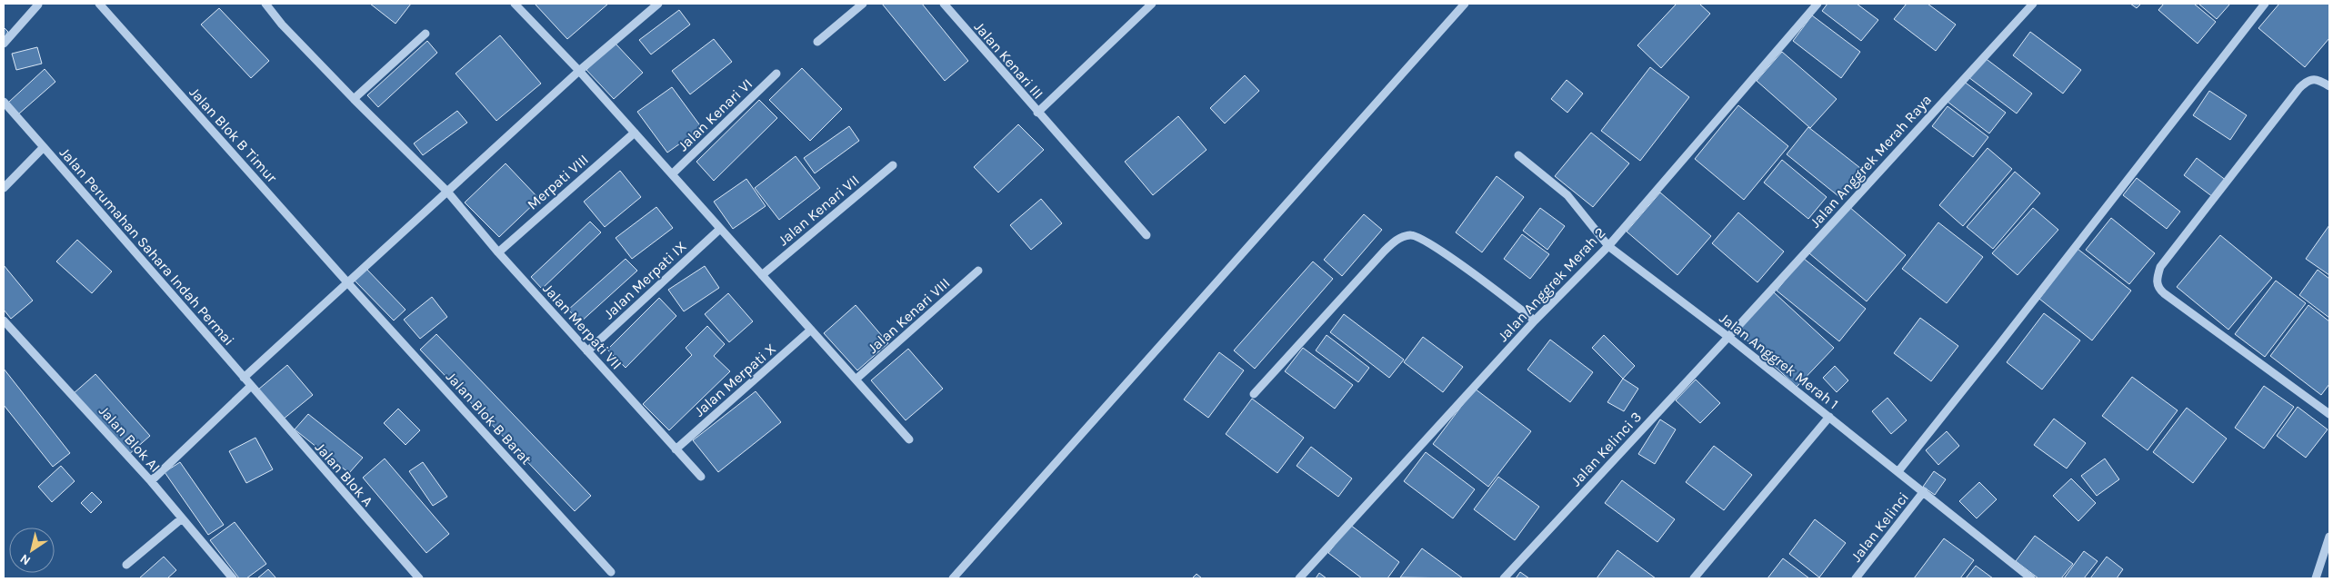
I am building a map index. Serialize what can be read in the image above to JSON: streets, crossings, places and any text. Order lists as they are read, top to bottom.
{
  "streets": {
    "street": [
      "Jalan Kenari III",
      "Jalan Kenari VI",
      "Jalan Blok B Timur",
      "Jalan Anggrek Merah Raya",
      "Merpati VIII",
      "Jalan Kenari VII",
      "Jalan Perumahan Sahara Indah Permai",
      "Jalan Merpati IX",
      "Jalan Anggrek Merah 2",
      "Jalan Kenari VIII",
      "Jalan Merpati VII",
      "Jalan Anggrek Merah 1",
      "Jalan Merpati X",
      "Jalan Blok B Barat",
      "Jalan Blok AI",
      "Jalan Kelinci 3",
      "Jalan Blok A",
      "Jalan Kelinci"
    ]
  },
  "crossings": [
    ["Jalan Blok B Timur", "Jalan Blok B Barat"],
    ["Jalan Anggrek Merah Raya", "Jalan Anggrek Merah 1"],
    ["Jalan Anggrek Merah Raya", "Jalan Kelinci 3"],
    ["Merpati VIII", "Jalan Merpati VII"],
    ["Jalan Perumahan Sahara Indah Permai", "Jalan Blok A"],
    ["Jalan Merpati IX", "Jalan Merpati VII"],
    ["Jalan Anggrek Merah 2", "Jalan Anggrek Merah 1"],
    ["Jalan Merpati VII", "Jalan Merpati X"],
    ["Jalan Anggrek Merah 1", "Jalan Kelinci 3"],
    ["Jalan Anggrek Merah 1", "Jalan Kelinci"]
  ],
  "north": "bottom left"
}
